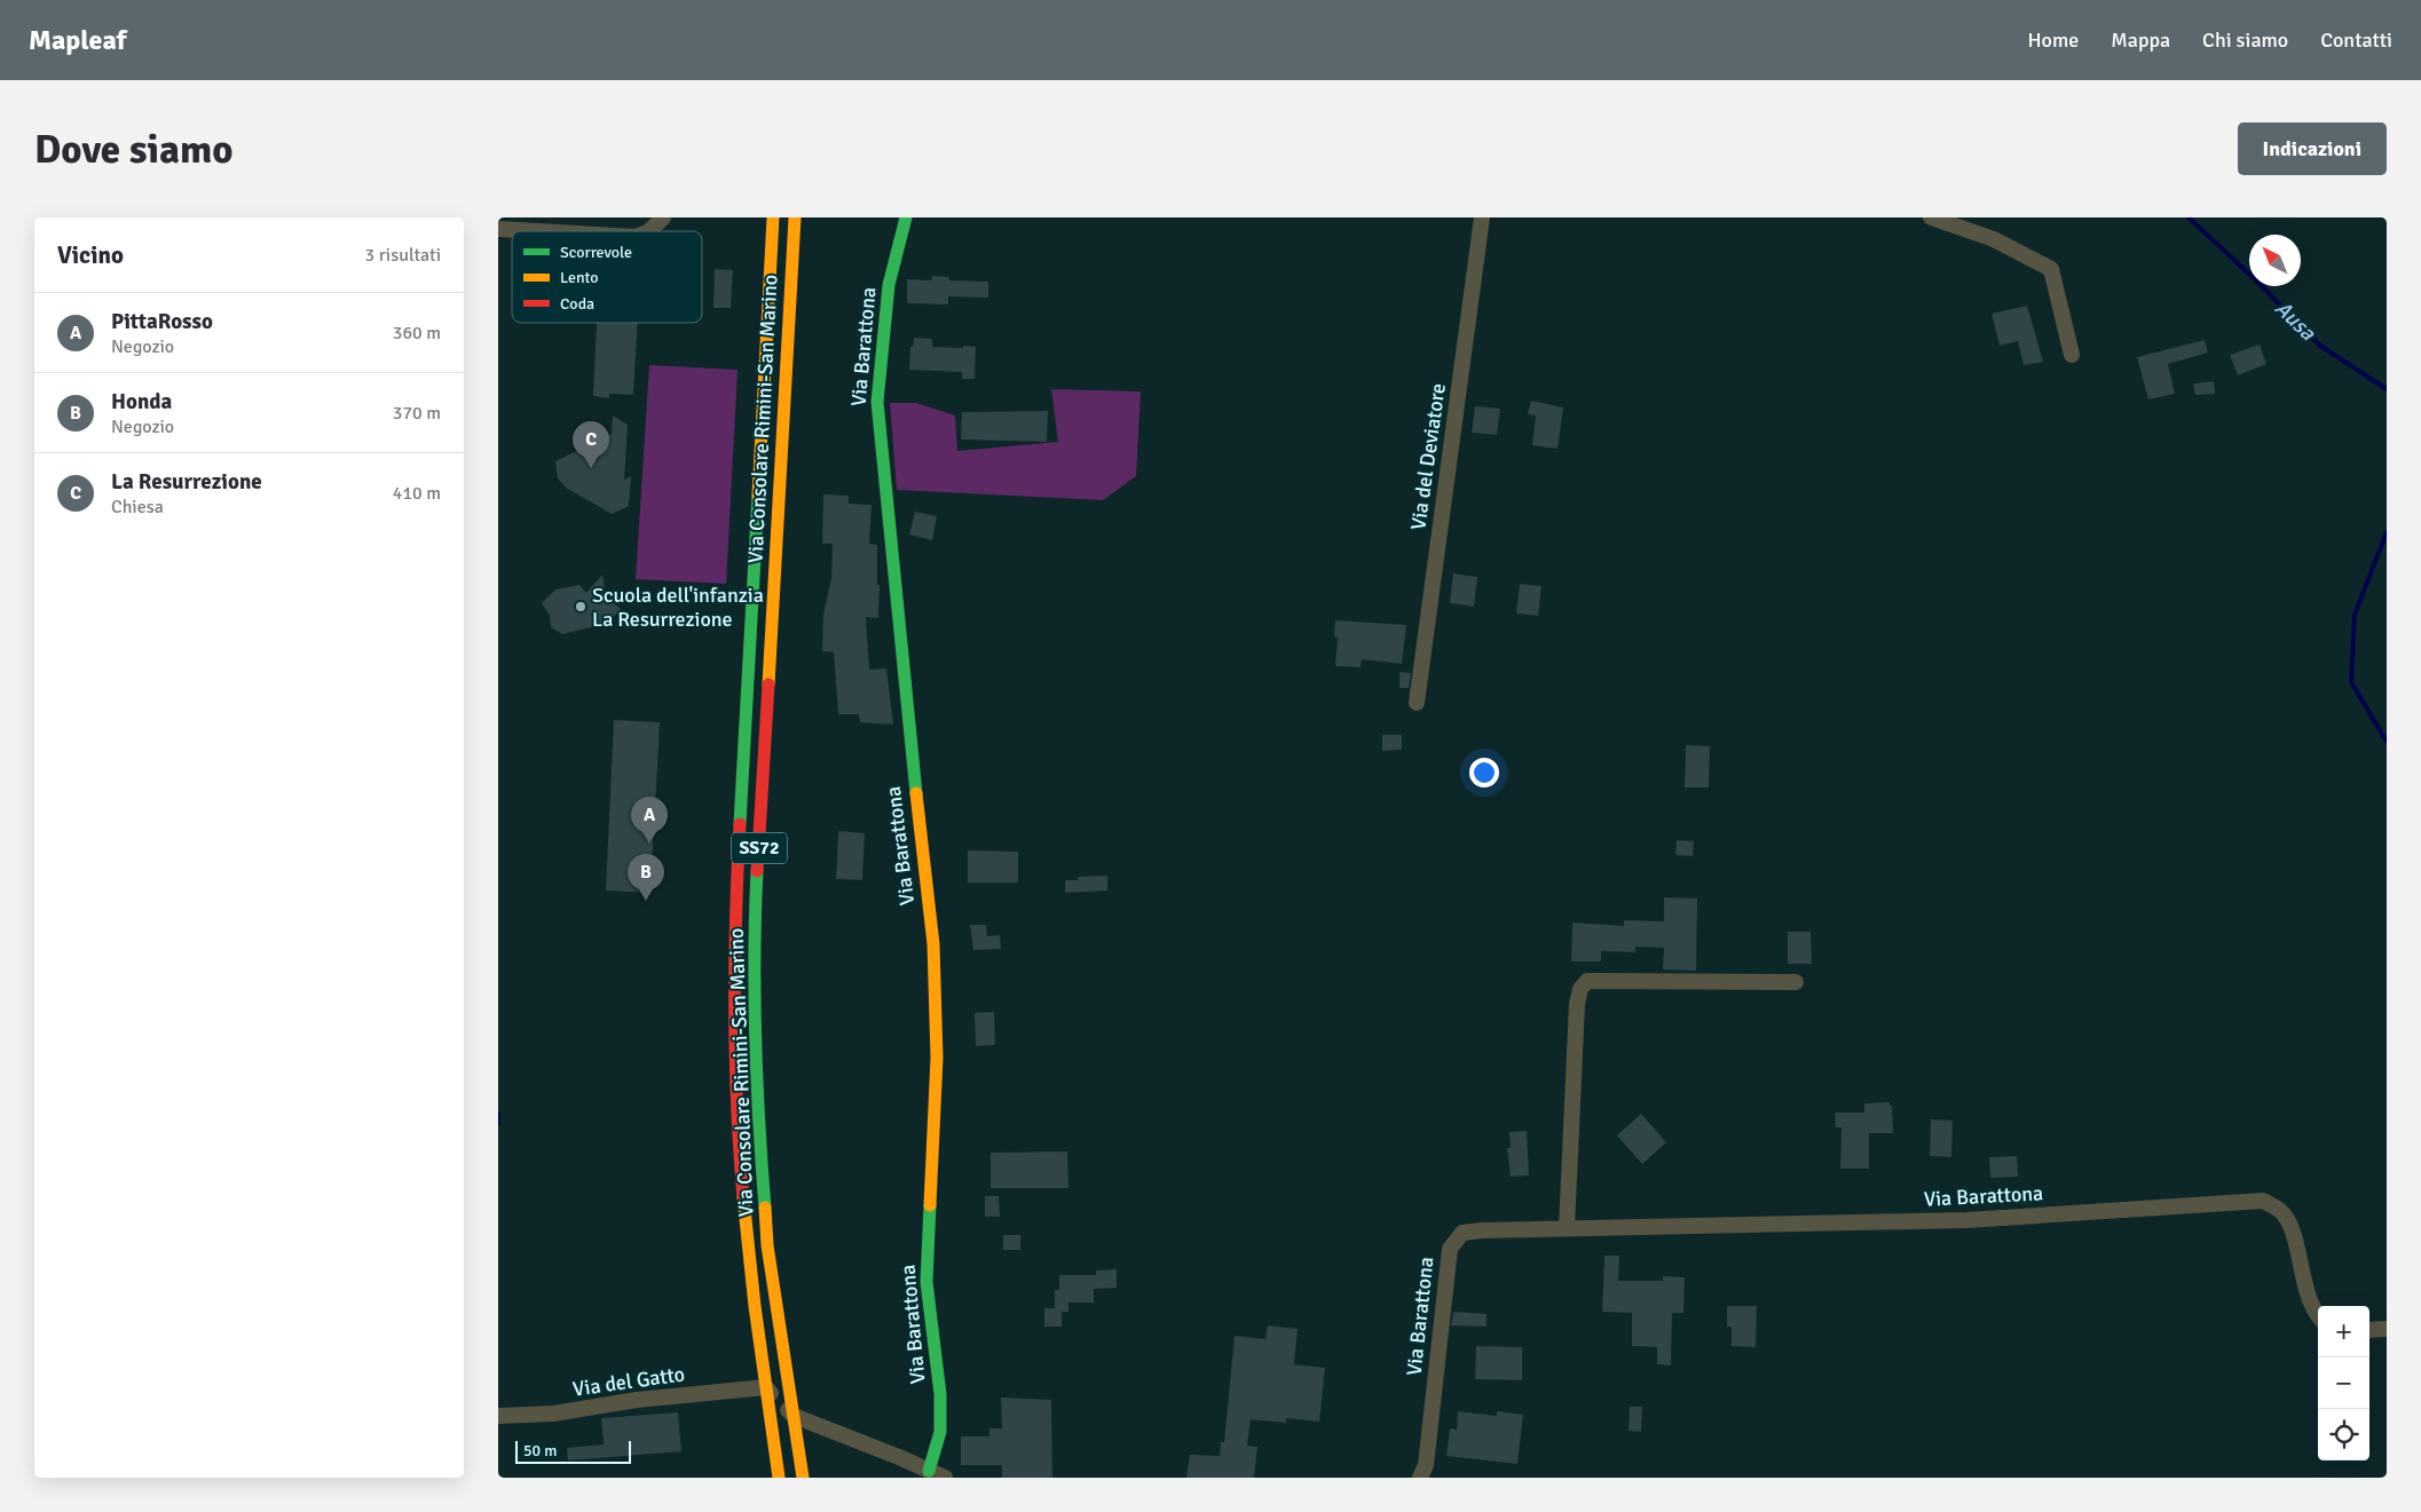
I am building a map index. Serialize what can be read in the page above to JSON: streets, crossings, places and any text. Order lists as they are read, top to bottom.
{
  "streets": {
    "main road": ["Via Barattona", "Via Consolare Rimini-San Marino", "SS72"],
    "street": ["Via del Deviatore", "Via del Gatto"]
  },
  "crossings": [
    ["Via Consolare Rimini-San Marino", "Via del Gatto"]
  ],
  "water": ["Ausa"],
  "places": ["Scuola dell'infanzia La Resurrezione"],
  "legend": ["Scorrevole", "Lento", "Coda"],
  "scale_bar": "50 m",
  "north": "top left",
  "page": {
    "header": "Mapleaf",
    "nav": [
      "Home",
      "Mappa",
      "Chi siamo",
      "Contatti"
    ],
    "buttons": "Indicazioni",
    "title": "Dove siamo",
    "heading": ["Vicino", "3 risultati"],
    "list": [
      {
        "mark": "A",
        "name": "PittaRosso",
        "note": "Negozio",
        "value": "360 m"
      },
      {
        "mark": "B",
        "name": "Honda",
        "note": "Negozio",
        "value": "370 m"
      },
      {
        "mark": "C",
        "name": "La Resurrezione",
        "note": "Chiesa",
        "value": "410 m"
      }
    ],
    "pins": ["C", "A", "B"],
    "map_buttons": ["+", "−"],
    "scale": "50 m"
  }
}
